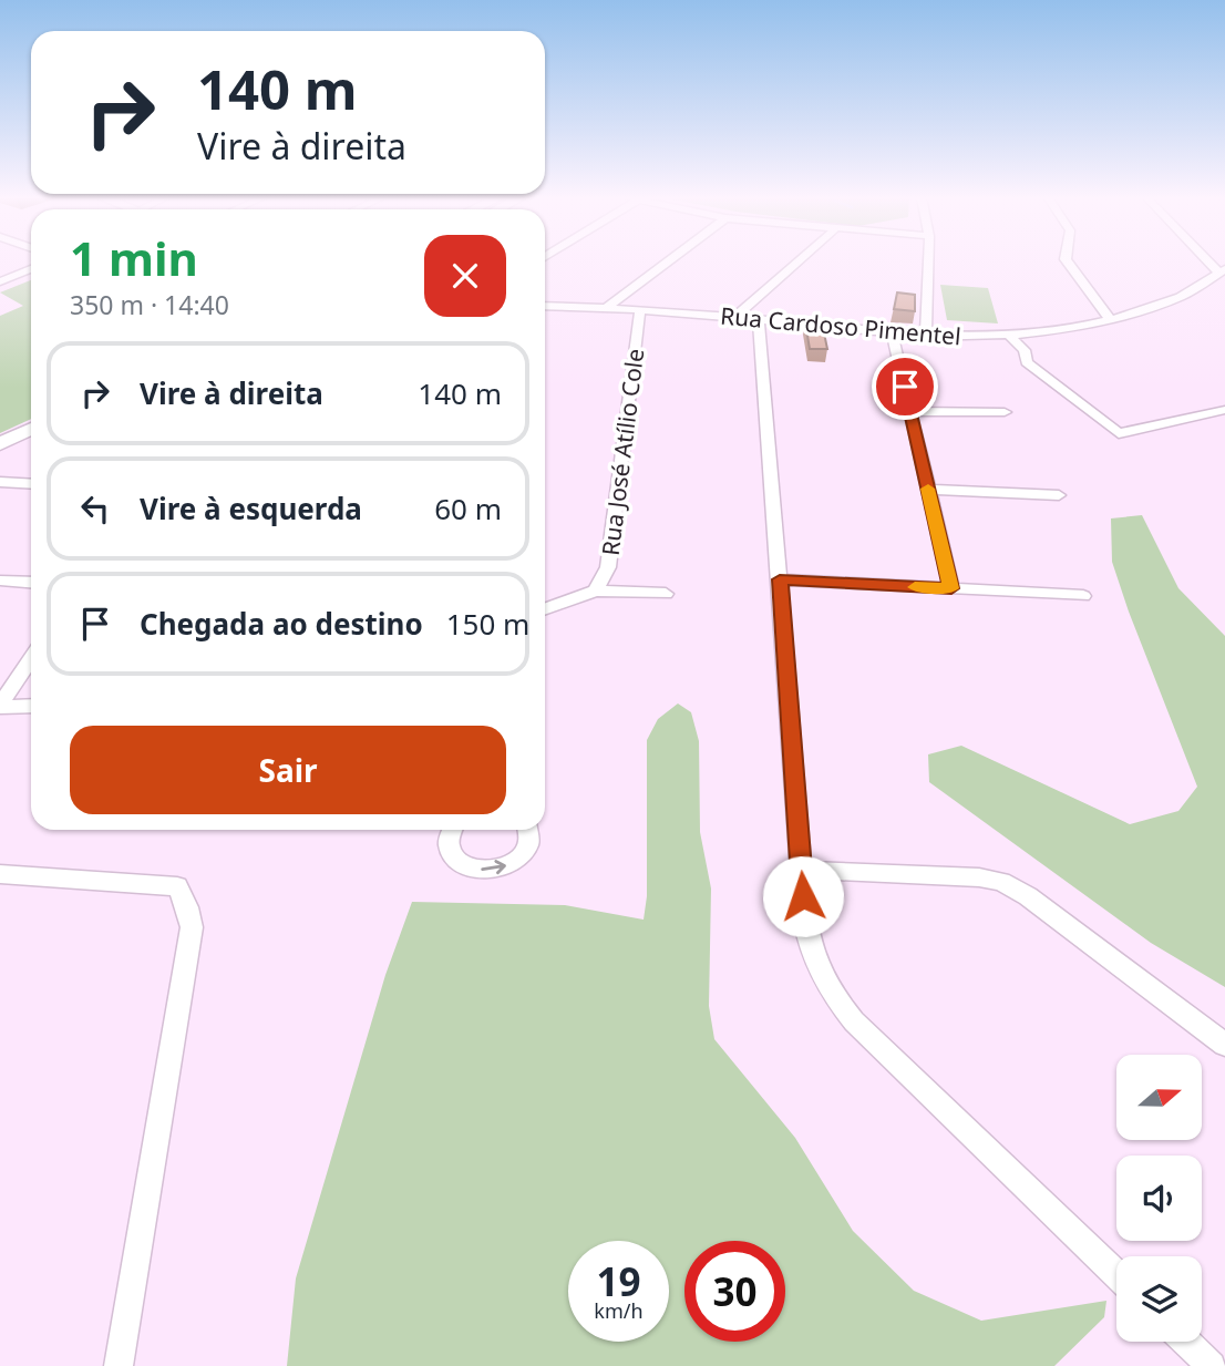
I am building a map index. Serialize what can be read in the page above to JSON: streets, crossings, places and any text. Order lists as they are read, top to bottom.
{
  "streets": {
    "street": ["Rua Cardoso Pimentel", "Rua José Atílio Cole"]
  },
  "crossings": [
    ["Rua Cardoso Pimentel", "Rua José Atílio Cole"]
  ],
  "north": "right",
  "page": {
    "turn": ["140 m", "Vire à direita"],
    "heading": ["1 min", "350 m · 14:40"],
    "list": [
      {
        "name": "Vire à direita",
        "value": "140 m"
      },
      {
        "name": "Vire à esquerda",
        "value": "60 m"
      },
      {
        "name": "Chegada ao destino",
        "value": "150 m"
      }
    ],
    "buttons": "Sair",
    "speed": "19 km/h",
    "limit": "30"
  }
}
